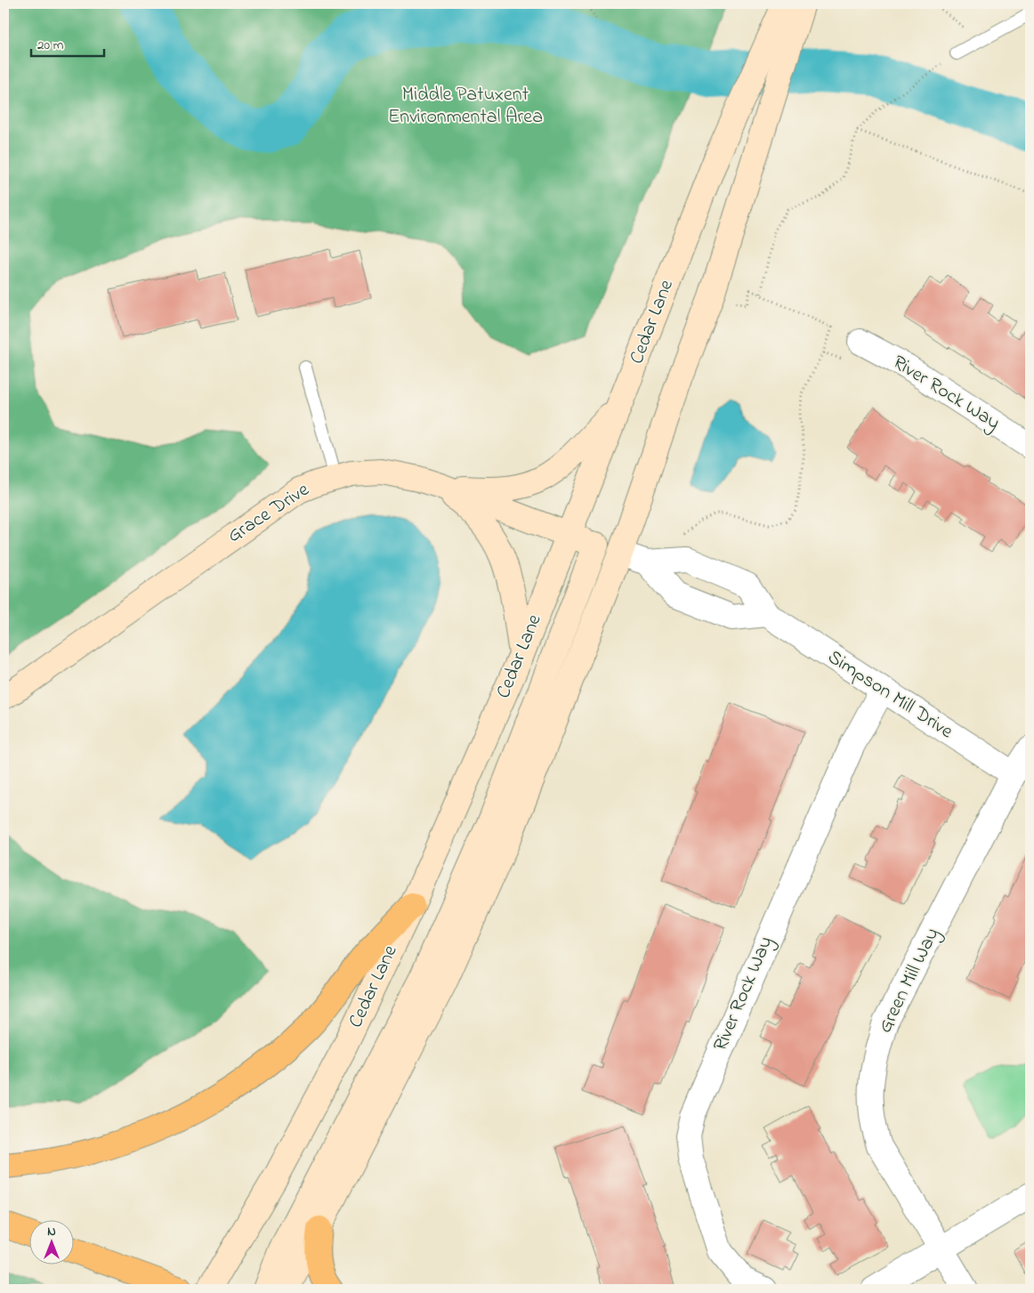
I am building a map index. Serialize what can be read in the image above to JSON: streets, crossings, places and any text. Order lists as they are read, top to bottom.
{
  "streets": {
    "main road": ["Cedar Lane", "Grace Drive"],
    "street": ["River Rock Way", "Simpson Mill Drive", "Green Mill Way"]
  },
  "crossings": [
    ["Cedar Lane", "Grace Drive"],
    ["River Rock Way", "Simpson Mill Drive"],
    ["Grace Drive", "Simpson Mill Drive"],
    ["Simpson Mill Drive", "Green Mill Way"]
  ],
  "parks": ["Middle Patuxent Environmental Area"],
  "scale_bar": "20 m",
  "north": "top"
}
